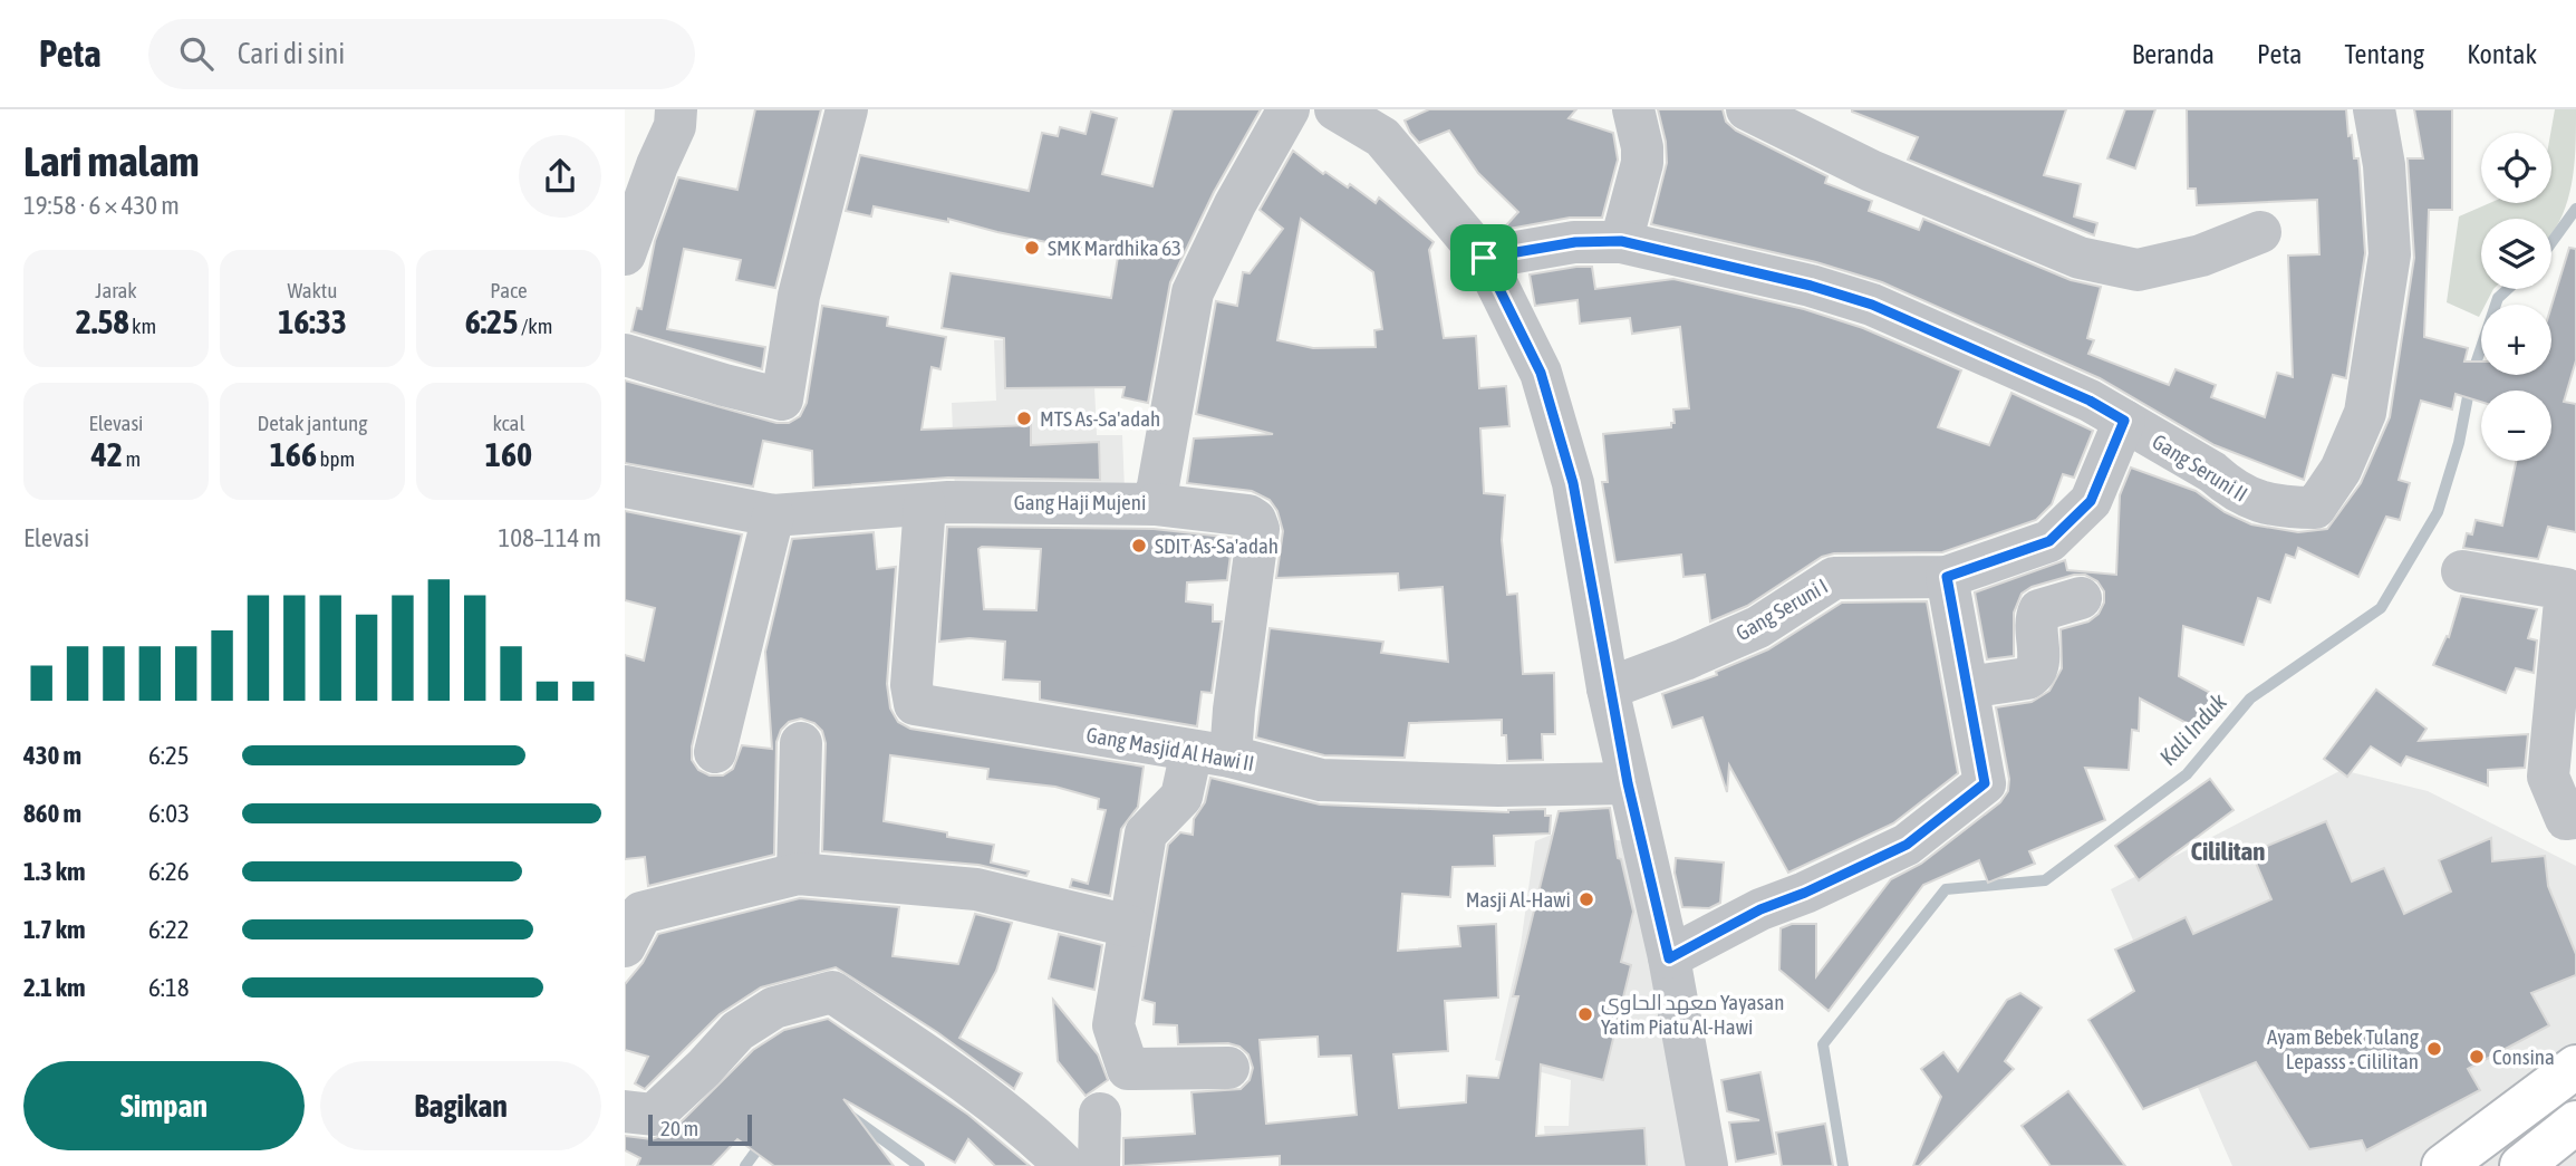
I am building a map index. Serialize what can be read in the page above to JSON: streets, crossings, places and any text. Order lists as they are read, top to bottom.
{
  "streets": {
    "street": [
      "Gang Seruni II",
      "Gang Haji Mujeni",
      "Gang Seruni I",
      "Gang Masjid Al Hawi II"
    ]
  },
  "crossings": [
    ["Gang Seruni II", "Gang Seruni I"],
    ["Gang Haji Mujeni", "Gang Masjid Al Hawi II"]
  ],
  "districts": ["Cililitan"],
  "water": ["Kali Induk"],
  "places": [
    "SMK Mardhika 63",
    "MTS As-Sa'adah",
    "SDIT As-Sa'adah",
    "Masji Al-Hawi",
    "معهد الحاوي Yayasan Yatim Piatu Al-Hawi",
    "Ayam Bebek Tulang Lepasss - Cililitan",
    "Consina"
  ],
  "scale_bar": "20 m",
  "page": {
    "header": "Peta",
    "search": "Cari di sini",
    "nav": [
      "Beranda",
      "Peta",
      "Tentang",
      "Kontak"
    ],
    "heading": ["Lari malam", "19:58 · 6 × 430 m"],
    "map_buttons": ["+", "−"],
    "stats": [
      ["Jarak", "2.58 km"],
      ["Waktu", "16:33"],
      ["Pace", "6:25 /km"],
      ["Elevasi", "42 m"],
      ["Detak jantung", "166 bpm"],
      ["kcal", "160"]
    ],
    "chart": ["Elevasi", "108–114 m"],
    "list": [
      {
        "name": "430 m",
        "note": "6:25"
      },
      {
        "name": "860 m",
        "note": "6:03"
      },
      {
        "name": "1.3 km",
        "note": "6:26"
      },
      {
        "name": "1.7 km",
        "note": "6:22"
      },
      {
        "name": "2.1 km",
        "note": "6:18"
      }
    ],
    "buttons": ["Simpan", "Bagikan"],
    "scale": "20 m"
  }
}
